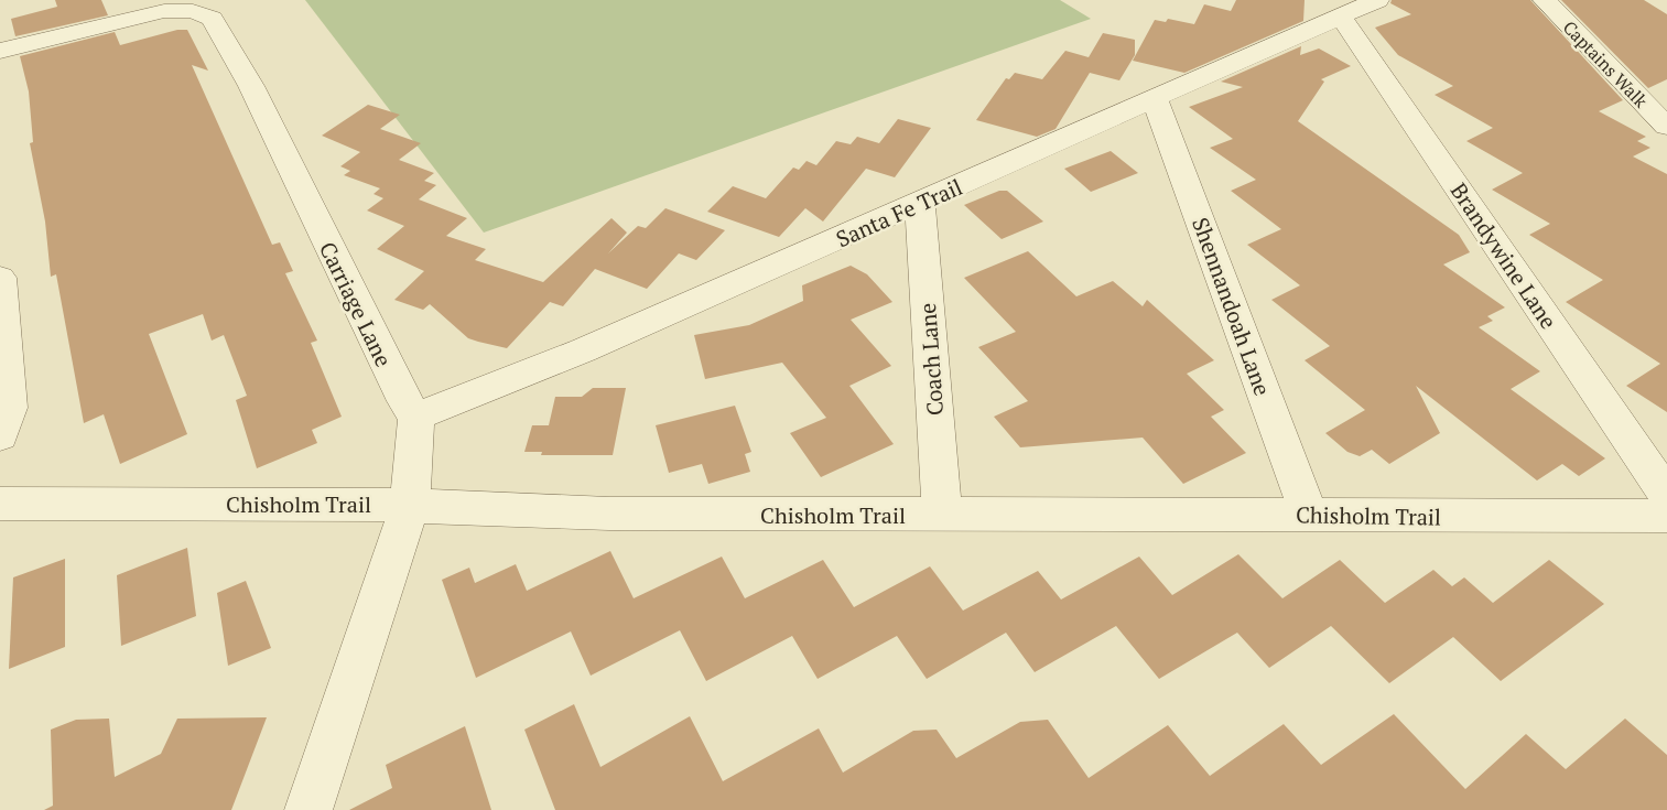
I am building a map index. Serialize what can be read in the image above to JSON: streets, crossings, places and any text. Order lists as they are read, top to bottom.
{
  "streets": {
    "street": [
      "Captains Walk",
      "Santa Fe Trail",
      "Brandywine Lane",
      "Carriage Lane",
      "Shennandoah Lane",
      "Coach Lane",
      "Chisholm Trail"
    ]
  },
  "crossings": [
    ["Santa Fe Trail", "Brandywine Lane"],
    ["Santa Fe Trail", "Carriage Lane"],
    ["Santa Fe Trail", "Shennandoah Lane"],
    ["Santa Fe Trail", "Coach Lane"],
    ["Shennandoah Lane", "Chisholm Trail"],
    ["Coach Lane", "Chisholm Trail"]
  ]
}
